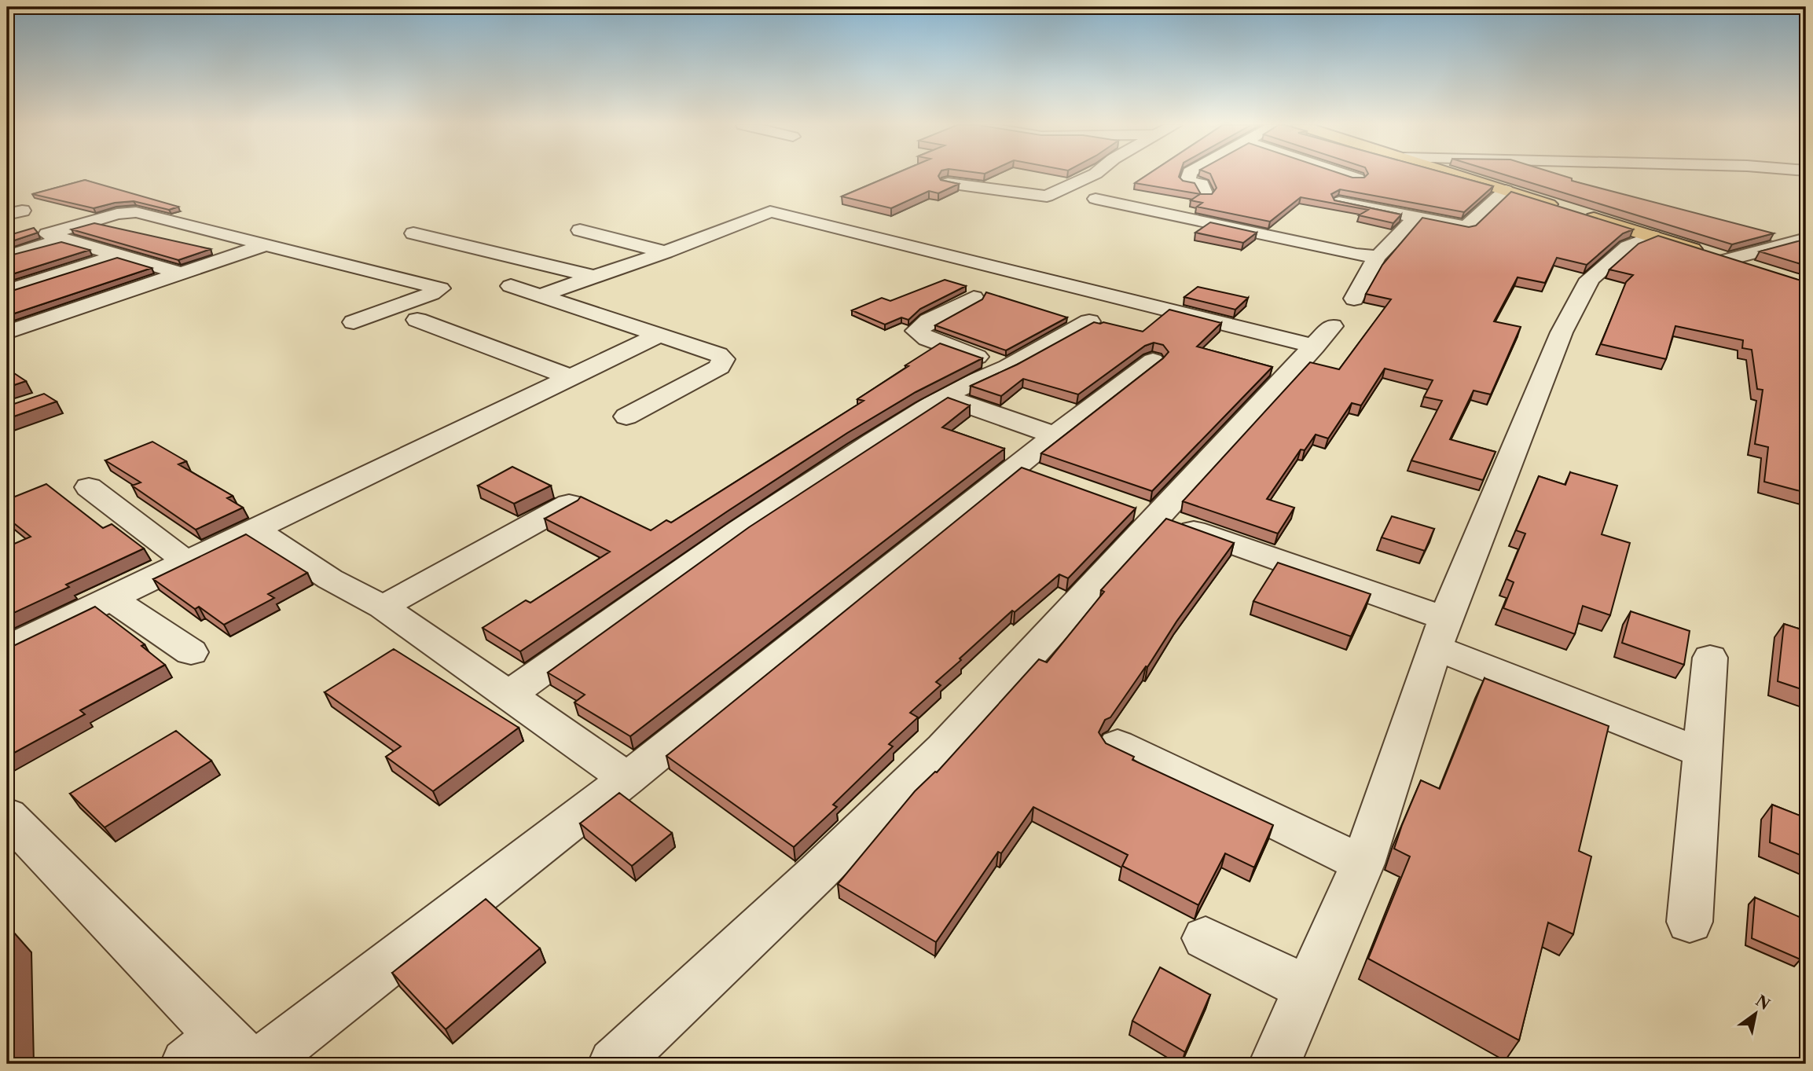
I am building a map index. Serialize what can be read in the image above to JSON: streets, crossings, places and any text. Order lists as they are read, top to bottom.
{
  "north": "top right"
}
